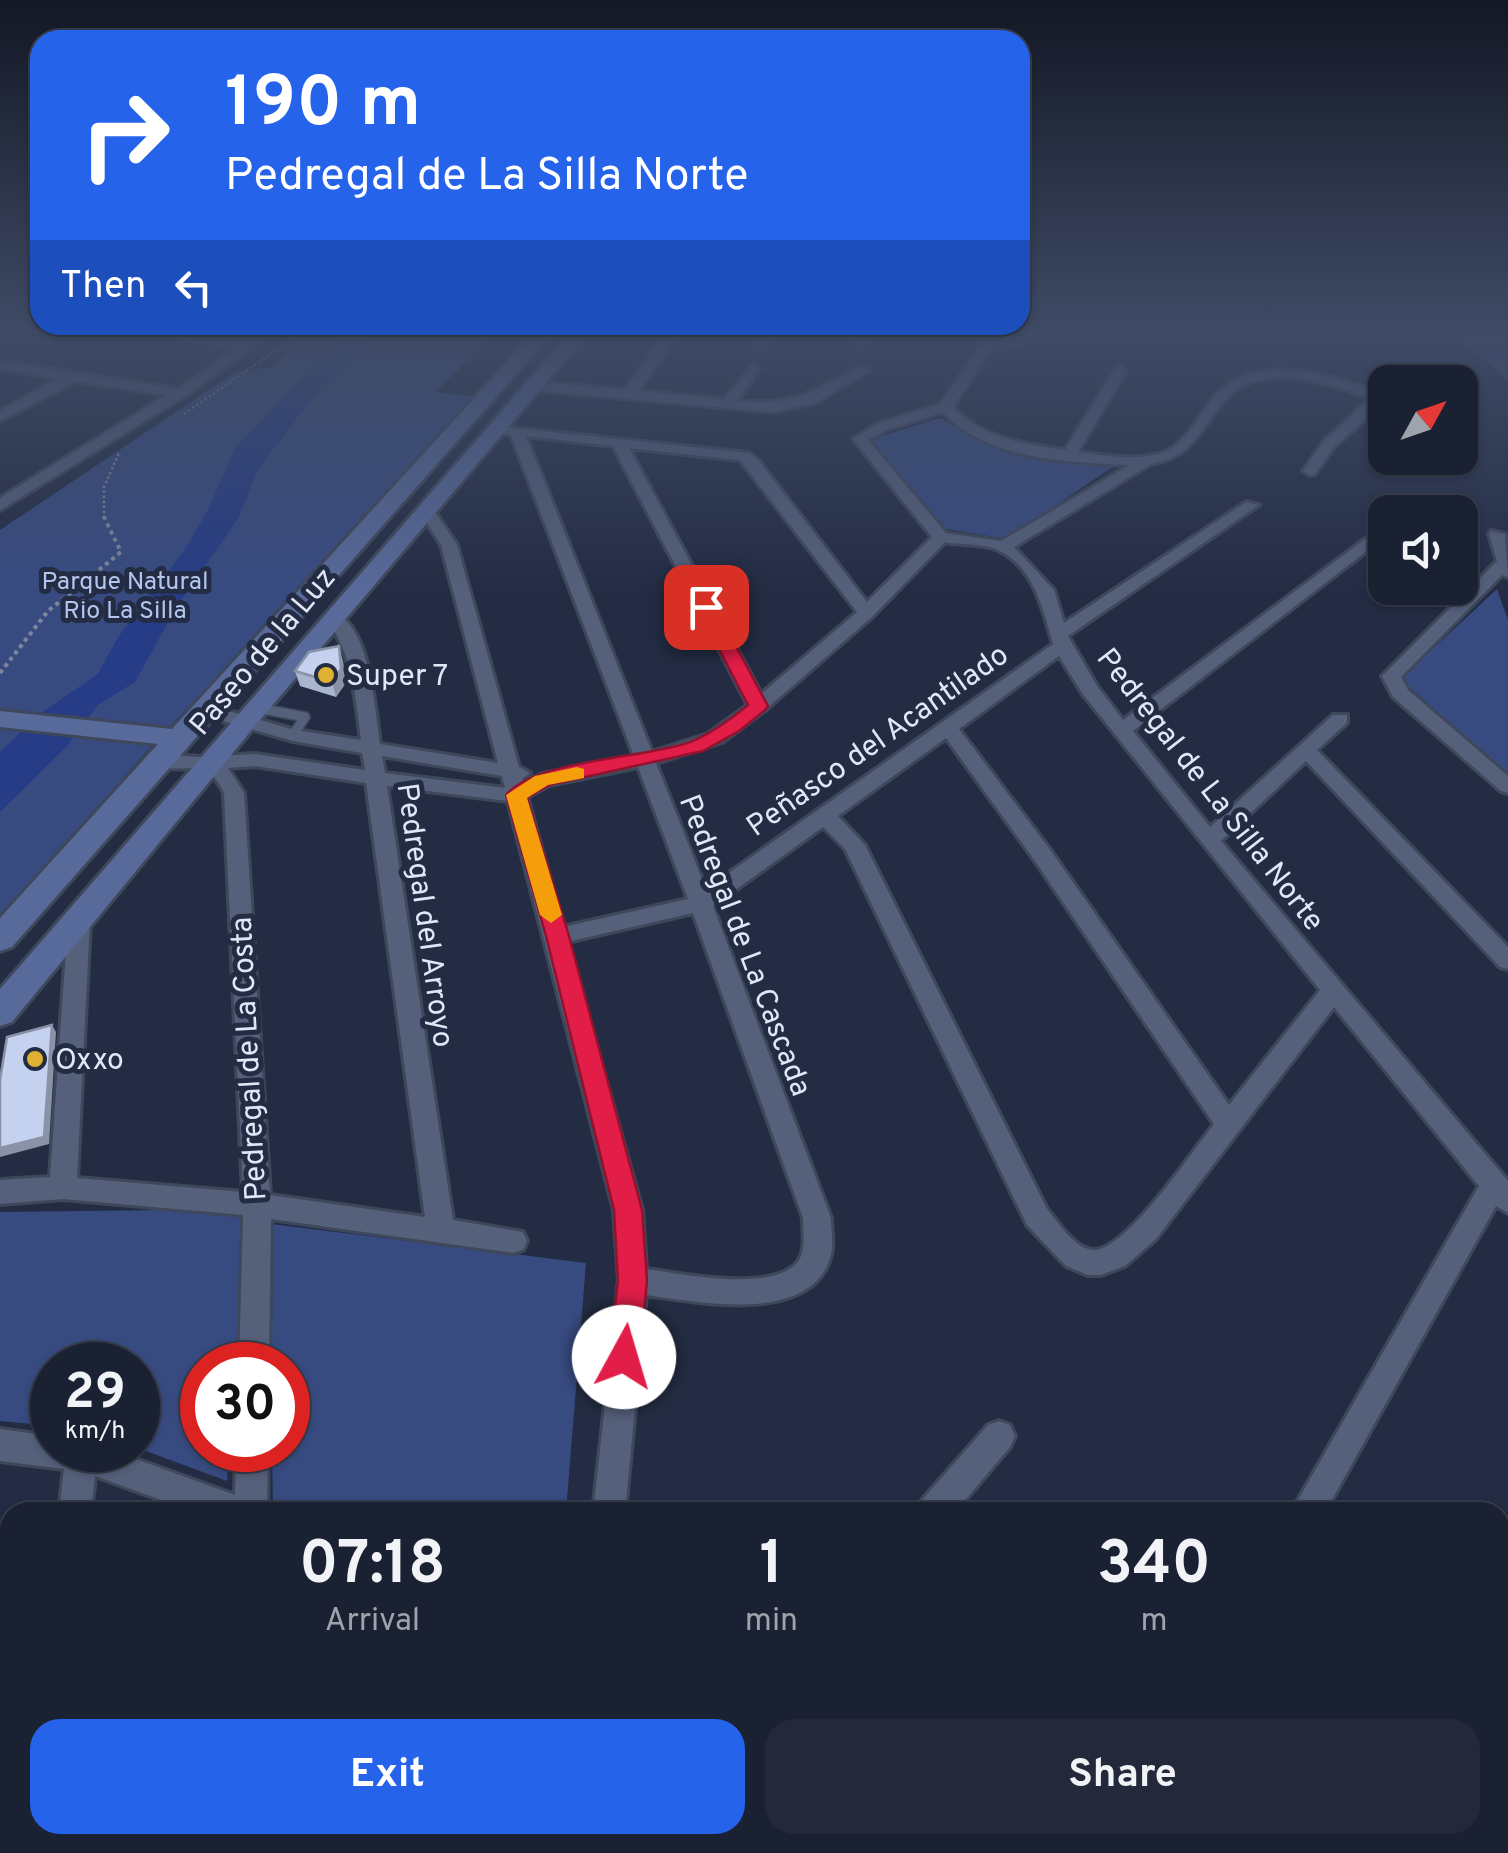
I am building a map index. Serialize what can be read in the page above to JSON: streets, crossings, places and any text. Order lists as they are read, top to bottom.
{
  "streets": {
    "street": [
      "Paseo de la Luz",
      "Peñasco del Acantilado",
      "Pedregal de La Silla Norte",
      "Pedregal del Arroyo",
      "Pedregal de La Cascada",
      "Pedregal de La Costa"
    ]
  },
  "crossings": [
    ["Paseo de la Luz", "Pedregal del Arroyo"],
    ["Paseo de la Luz", "Pedregal de La Costa"],
    ["Peñasco del Acantilado", "Pedregal de La Silla Norte"],
    ["Peñasco del Acantilado", "Pedregal de La Cascada"]
  ],
  "parks": ["Parque Natural Rio La Silla"],
  "places": ["Super 7", "Oxxo"],
  "north": "top right",
  "page": {
    "turn": ["190 m", "Pedregal de La Silla Norte"],
    "then": "Then",
    "speed": "29 km/h",
    "limit": "30",
    "eta": [
      "07:18",
      "Arrival",
      "1",
      "min",
      "340",
      "m"
    ],
    "buttons": ["Exit", "Share"]
  }
}
